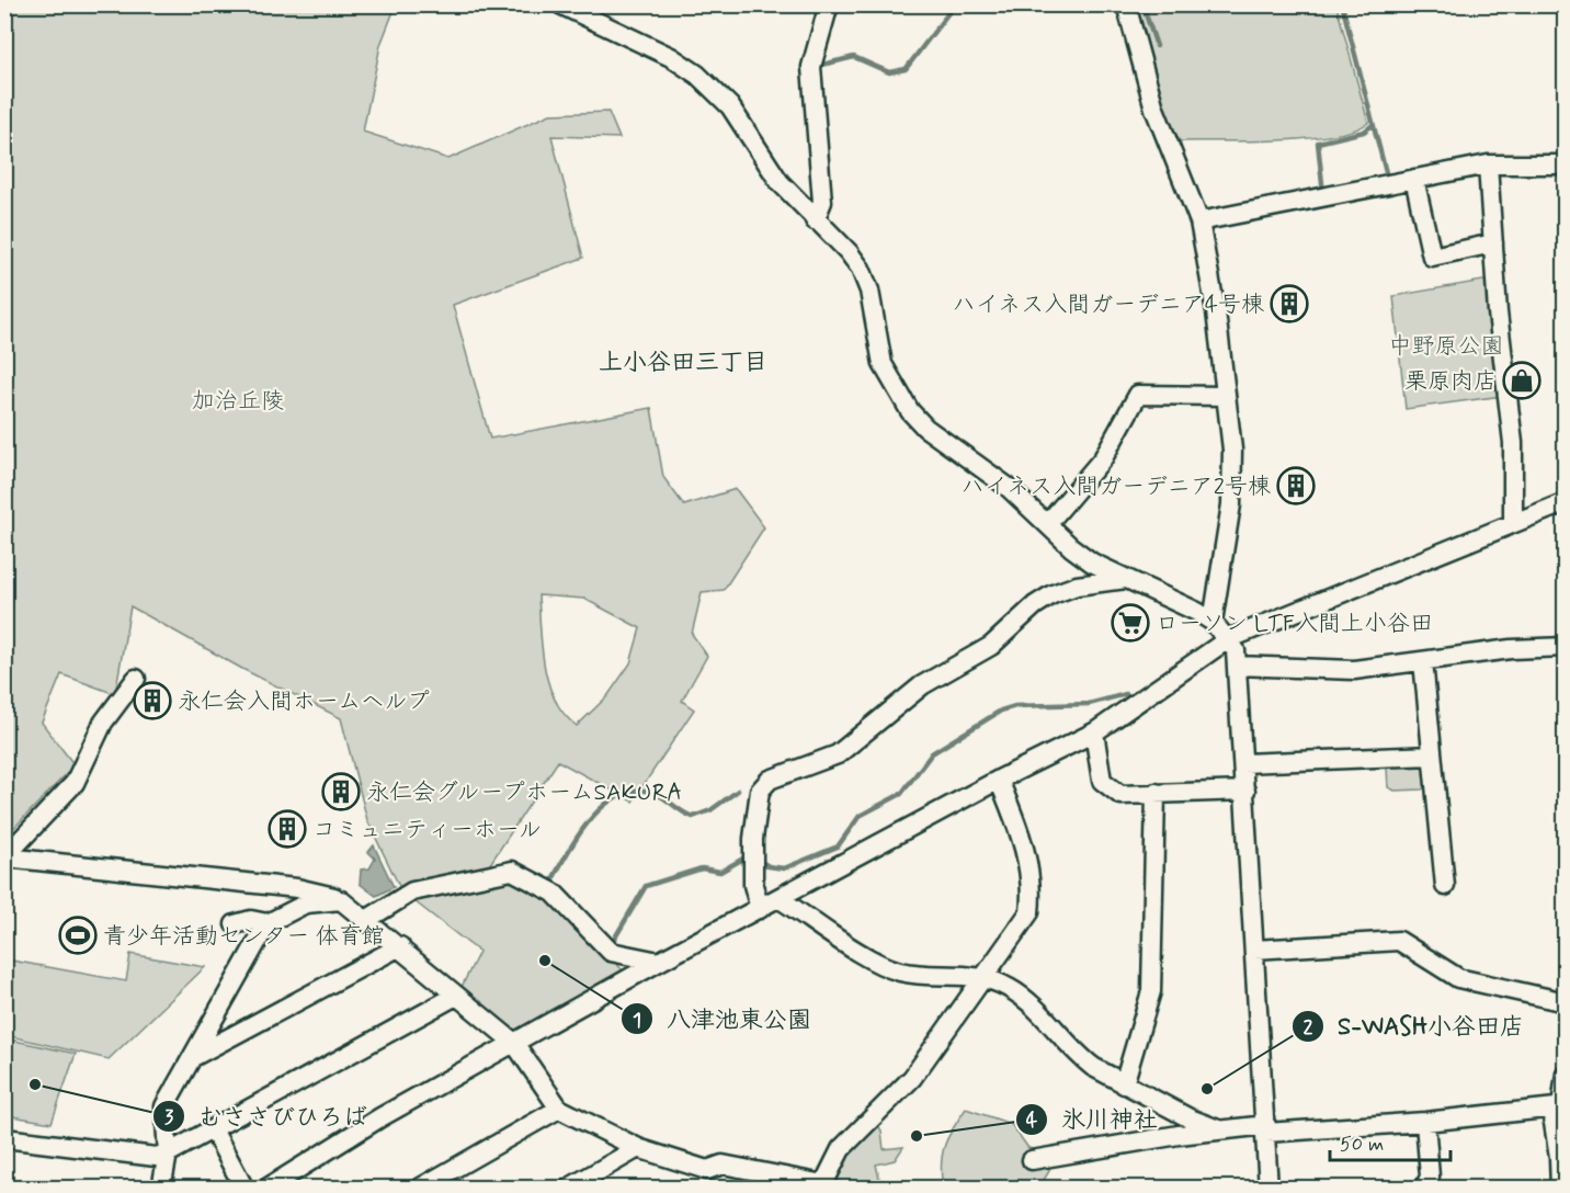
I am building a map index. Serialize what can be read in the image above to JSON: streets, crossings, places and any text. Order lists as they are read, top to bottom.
{
  "districts": ["上小谷田三丁目"],
  "parks": ["中野原公園", "加治丘陵"],
  "places": {
    "building": [
      "ハイネス入間ガーデニア4号棟",
      "ハイネス入間ガーデニア2号棟",
      "永仁会入間ホームヘルプ",
      "永仁会グループホームSAKURA",
      "コミュニティーホール"
    ],
    "shop": ["栗原肉店"],
    "supermarket": ["ローソン LTF入間上小谷田"],
    "sports": ["青少年活動センター 体育館"],
    "other": [
      "八津池東公園",
      "むささびひろば",
      "S-WASH小谷田店",
      "氷川神社"
    ]
  },
  "scale_bar": "50 m"
}
